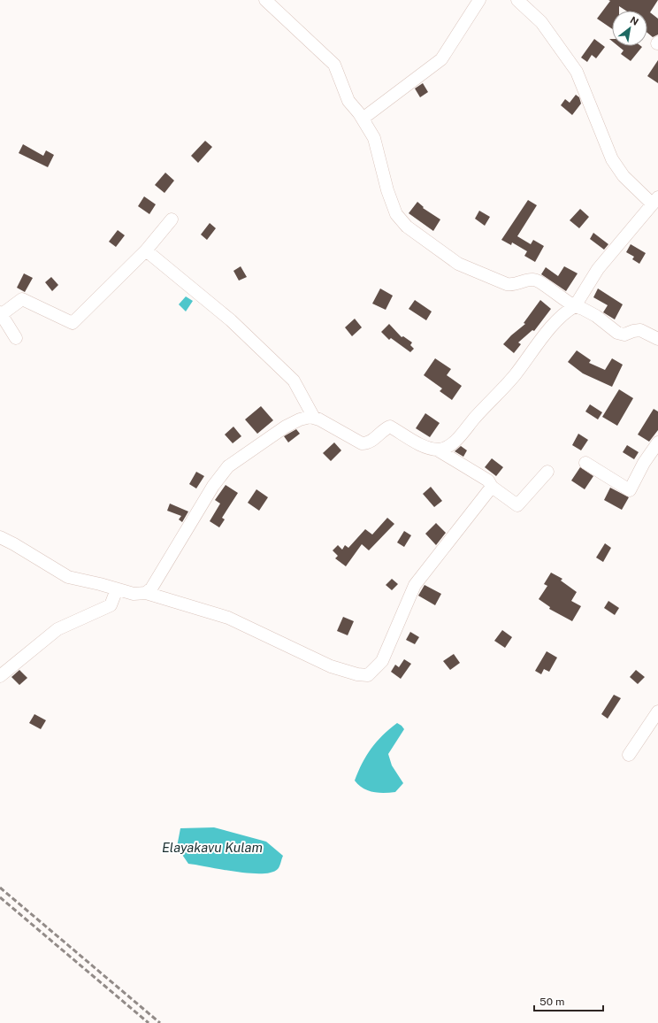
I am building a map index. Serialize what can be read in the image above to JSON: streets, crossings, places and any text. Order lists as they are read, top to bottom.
{
  "water": ["Elayakavu Kulam"],
  "scale_bar": "50 m",
  "north": "top right"
}
